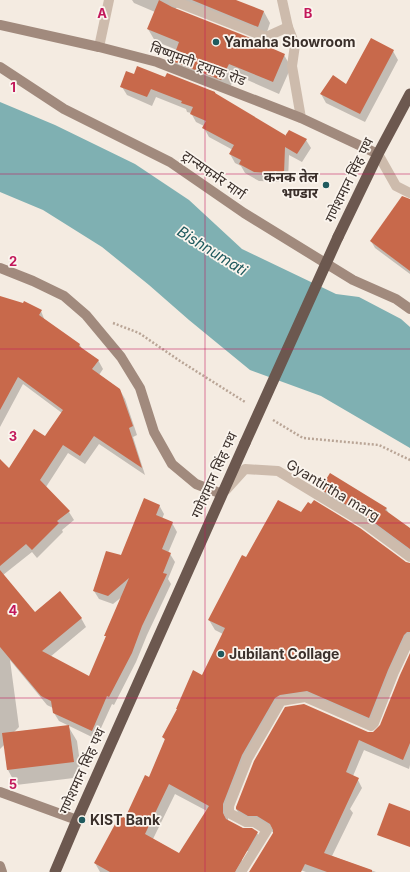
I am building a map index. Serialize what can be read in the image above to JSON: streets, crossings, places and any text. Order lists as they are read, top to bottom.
{
  "streets": {
    "highway": ["गणेशमान सिंह पथ"],
    "main road": ["बिष्णुमती ट्रयाक रोड", "ट्रान्सफर्मर मार्ग"],
    "street": ["Gyantirtha marg"]
  },
  "crossings": [
    ["बिष्णुमती ट्रयाक रोड", "गणेशमान सिंह पथ"],
    ["गणेशमान सिंह पथ", "Gyantirtha marg"]
  ],
  "water": ["Bishnumati"],
  "places": [
    "Yamaha Showroom",
    "कनक तेल भण्डार",
    "Jubilant Collage",
    "KIST Bank"
  ],
  "grid": {
    "columns": ["A", "B"],
    "rows": [
      "1",
      "2",
      "3",
      "4",
      "5"
    ]
  }
}
